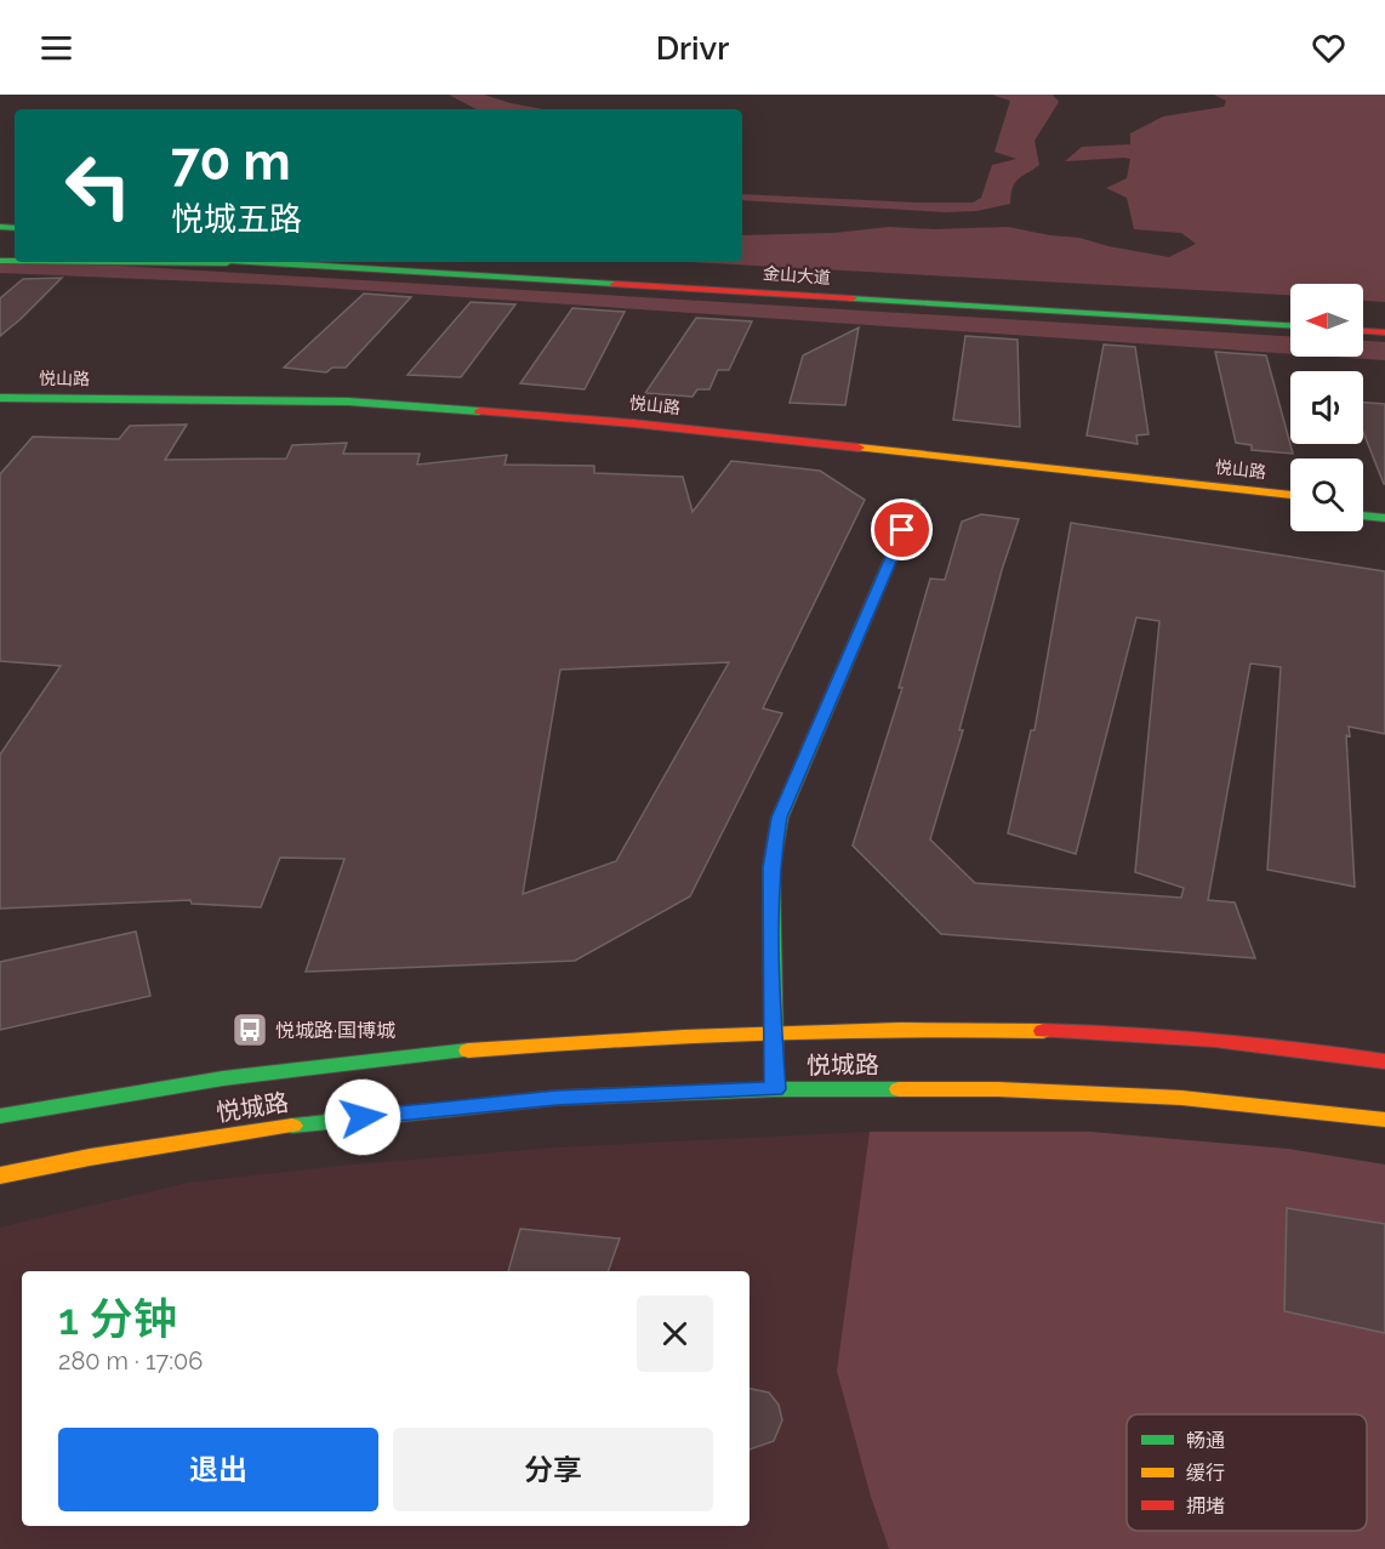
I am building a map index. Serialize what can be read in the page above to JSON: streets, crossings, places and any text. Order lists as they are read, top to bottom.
{
  "streets": {
    "main road": ["金山大道", "悦山路", "悦城路"]
  },
  "places": {
    "bus stop": ["悦城路·国博城"]
  },
  "legend": ["畅通", "缓行", "拥堵"],
  "north": "left",
  "page": {
    "header": "Drivr",
    "turn": ["70 m", "悦城五路"],
    "heading": ["1 分钟", "280 m · 17:06"],
    "buttons": ["退出", "分享"]
  }
}
